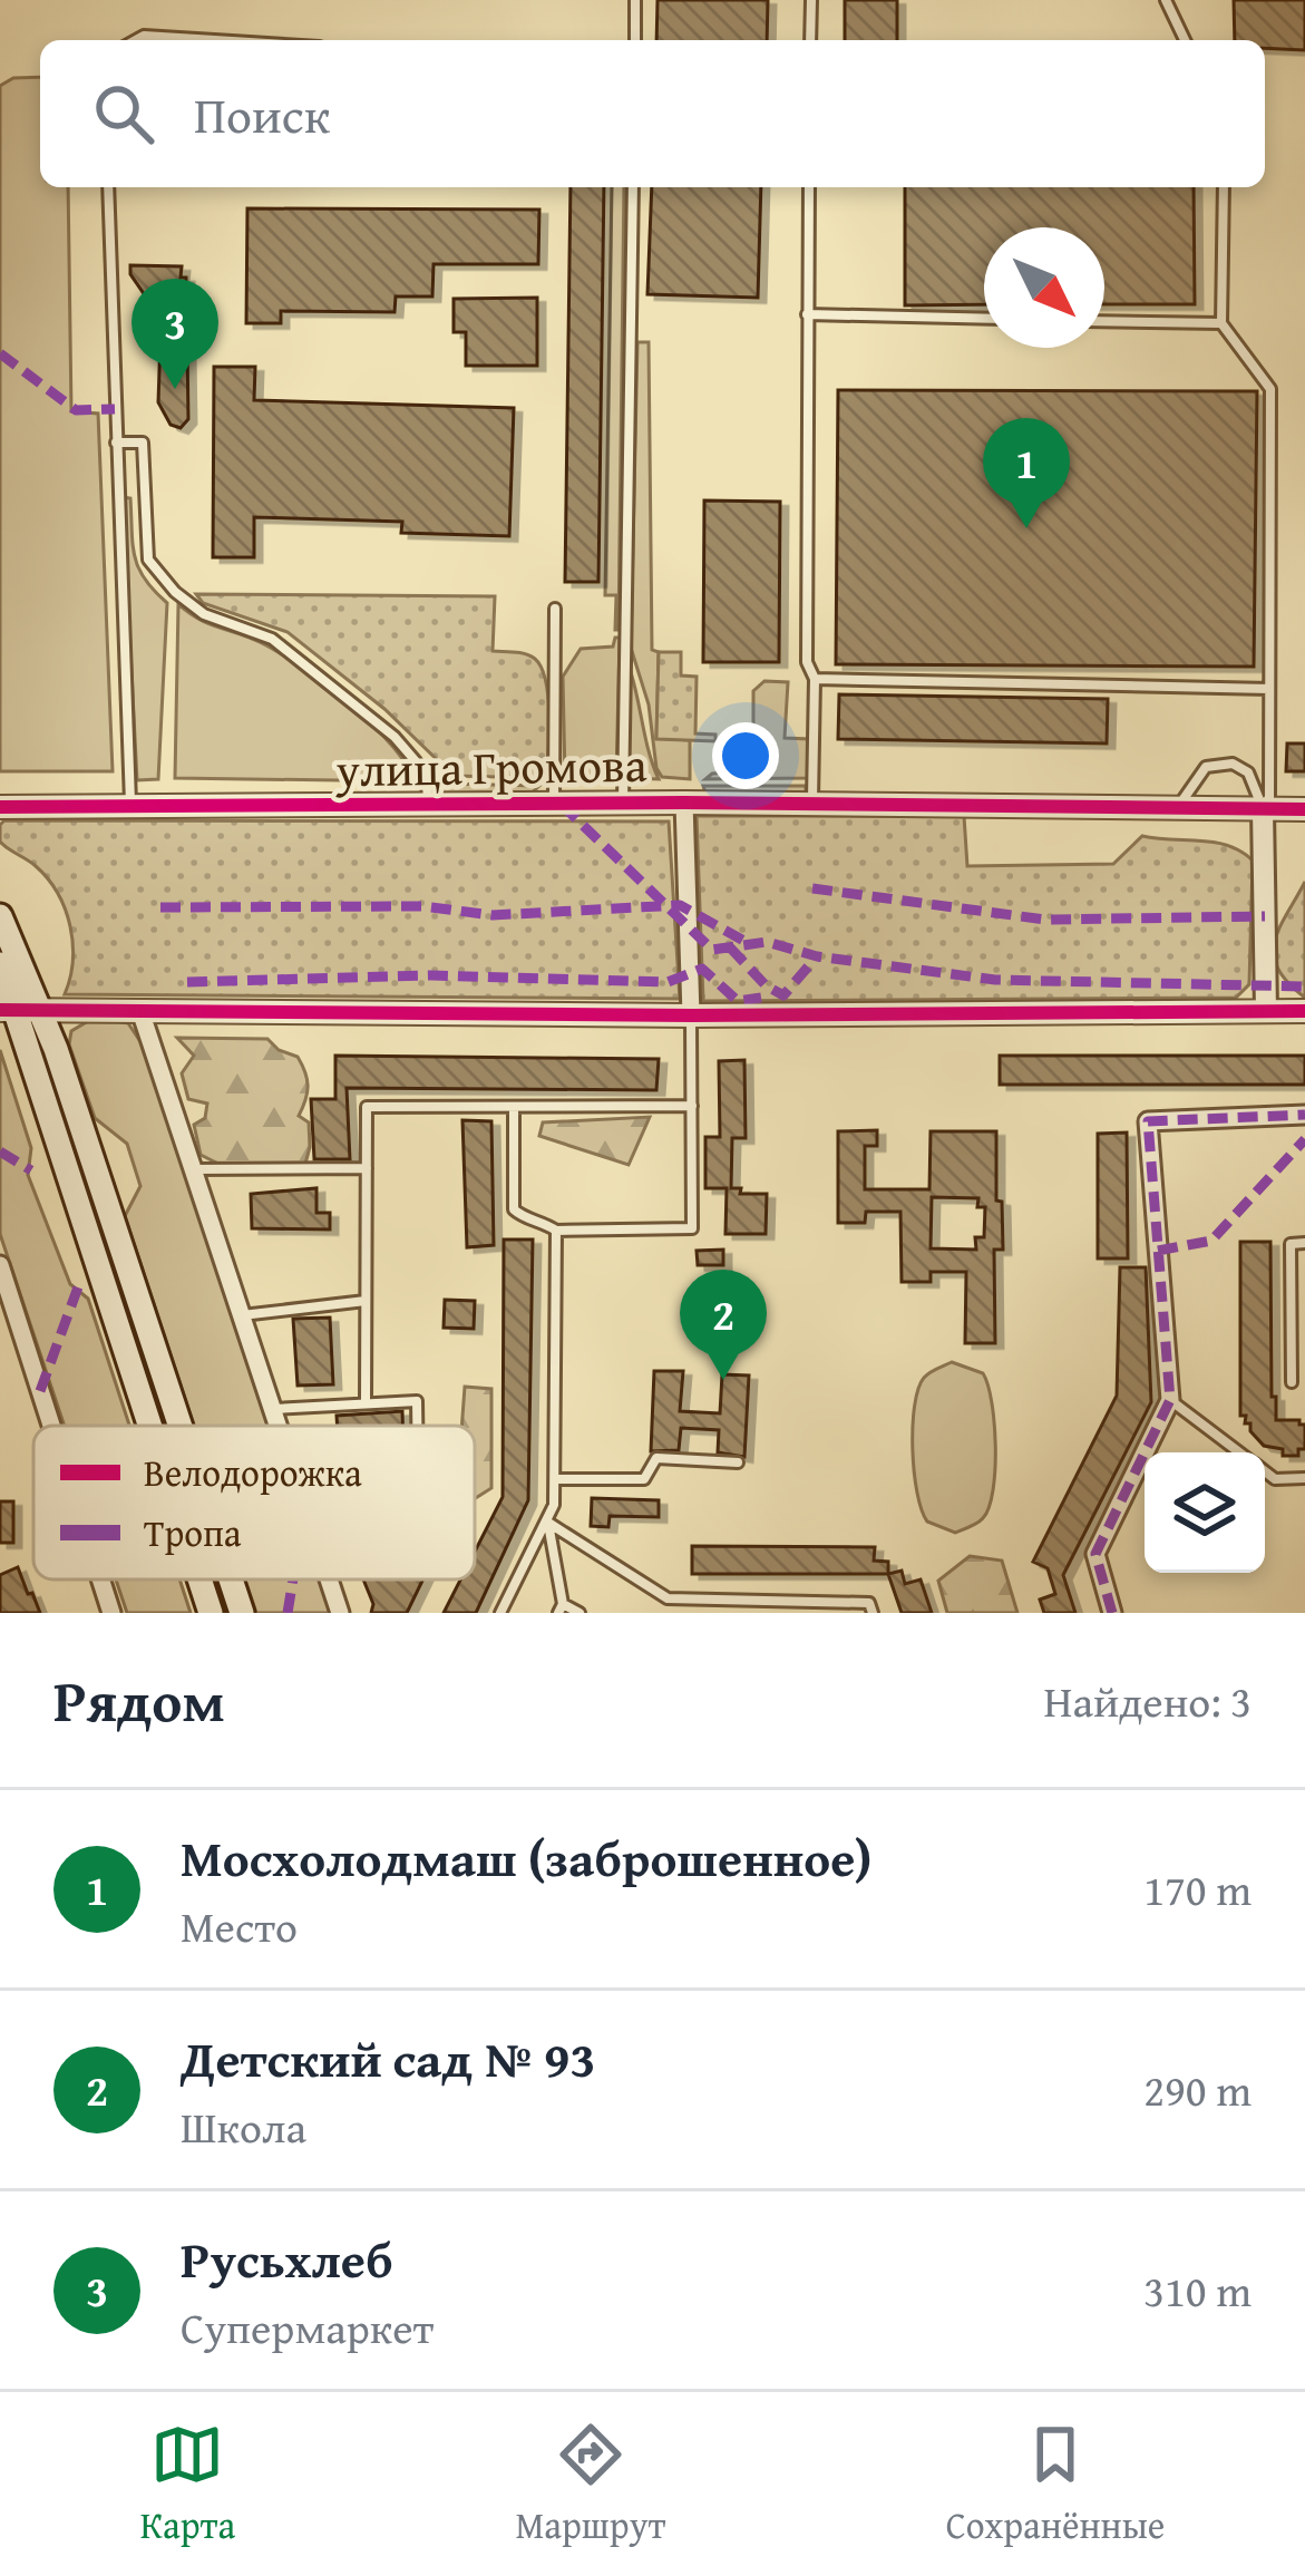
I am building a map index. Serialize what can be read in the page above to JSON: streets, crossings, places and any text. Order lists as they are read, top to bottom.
{
  "streets": {
    "street": ["улица Громова"]
  },
  "legend": ["Велодорожка", "Тропа"],
  "north": "bottom right",
  "page": {
    "search": "Поиск",
    "pins": ["3", "1", "2"],
    "heading": ["Рядом", "Найдено: 3"],
    "list": [
      {
        "mark": "1",
        "name": "Мосхолодмаш (заброшенное)",
        "note": "Место",
        "value": "170 m"
      },
      {
        "mark": "2",
        "name": "Детский сад № 93",
        "note": "Школа",
        "value": "290 m"
      },
      {
        "mark": "3",
        "name": "Русьхлеб",
        "note": "Супермаркет",
        "value": "310 m"
      }
    ],
    "nav": ["Карта", "Маршрут", "Сохранённые"]
  }
}
